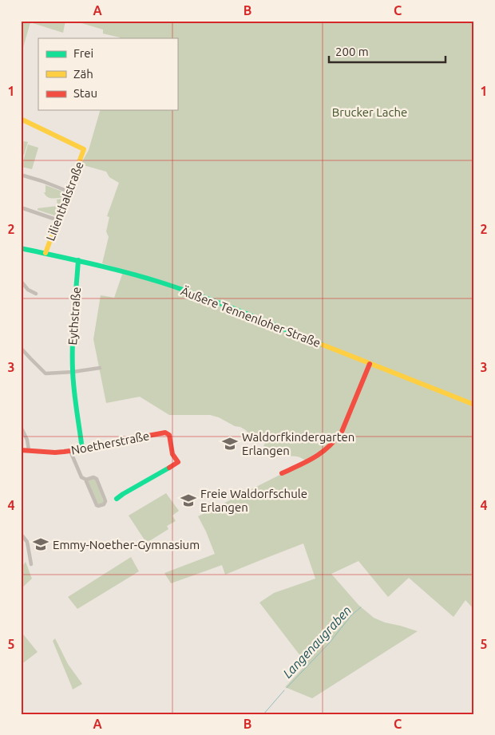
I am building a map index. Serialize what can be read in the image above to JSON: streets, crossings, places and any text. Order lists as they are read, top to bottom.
{
  "streets": {
    "street": [
      "Lilienthalstraße",
      "Eythstraße",
      "Äußere Tennenloher Straße",
      "Noetherstraße"
    ]
  },
  "crossings": [
    ["Lilienthalstraße", "Äußere Tennenloher Straße"],
    ["Eythstraße", "Äußere Tennenloher Straße"],
    ["Eythstraße", "Noetherstraße"]
  ],
  "water": ["Langenaugraben"],
  "parks": ["Brucker Lache"],
  "places": {
    "school or university": ["Waldorfkindergarten Erlangen", "Freie Waldorfschule Erlangen", "Emmy-Noether-Gymnasium"]
  },
  "legend": ["Frei", "Zäh", "Stau"],
  "scale_bar": "200 m",
  "grid": {
    "columns": ["A", "B", "C"],
    "rows": [
      "1",
      "2",
      "3",
      "4",
      "5"
    ]
  }
}
